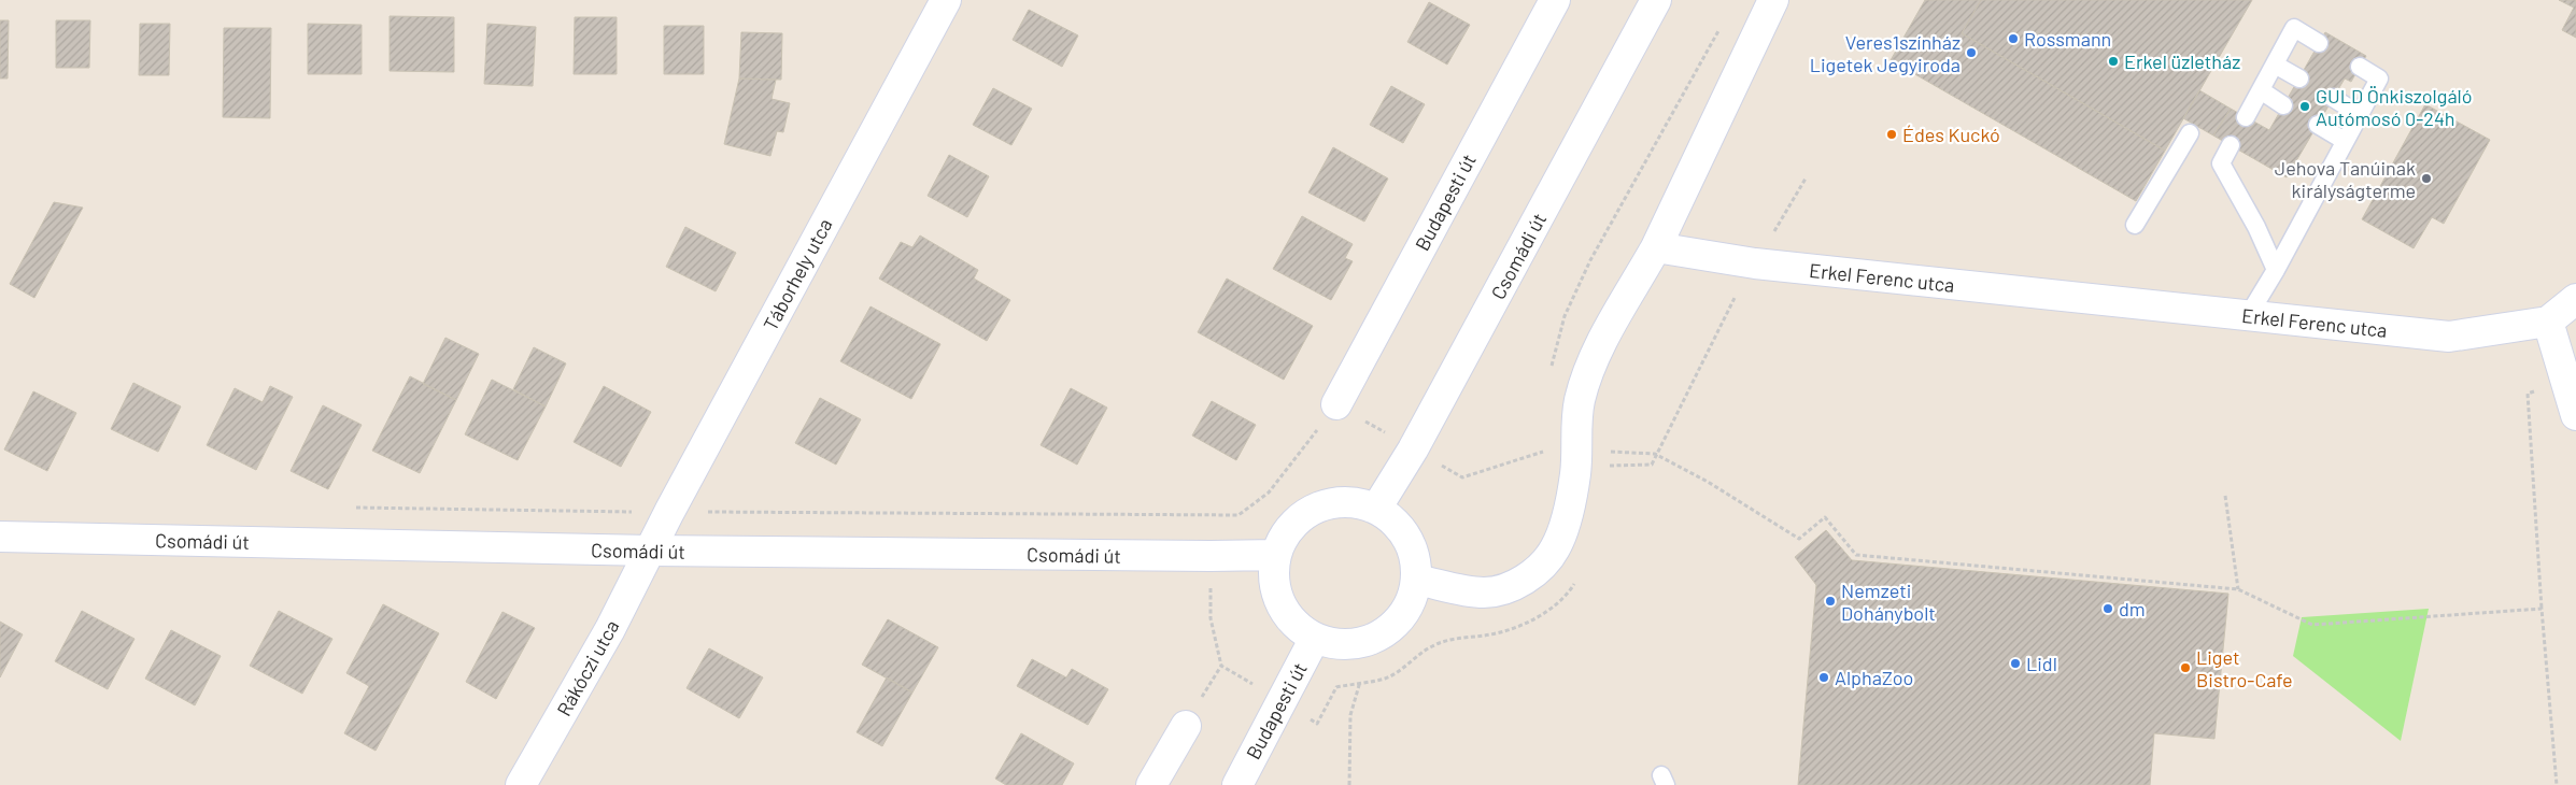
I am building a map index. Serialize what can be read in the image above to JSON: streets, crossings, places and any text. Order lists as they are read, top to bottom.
{
  "streets": {
    "street": [
      "Budapesti út",
      "Csomádi út",
      "Táborhely utca",
      "Erkel Ferenc utca",
      "Rákóczi utca"
    ]
  },
  "crossings": [
    ["Budapesti út", "Csomádi út"],
    ["Csomádi út", "Táborhely utca"],
    ["Csomádi út", "Rákóczi utca"],
    ["Táborhely utca", "Rákóczi utca"]
  ],
  "places": [
    "Rossmann",
    "Veres1színház Ligetek Jegyiroda",
    "Erkel üzletház",
    "GULD Önkiszolgáló Autómosó 0-24h",
    "Édes Kuckó",
    "Jehova Tanúinak királyságterme",
    "Nemzeti Dohánybolt",
    "dm",
    "Lidl",
    "Liget Bistro-Cafe",
    "AlphaZoo"
  ]
}
